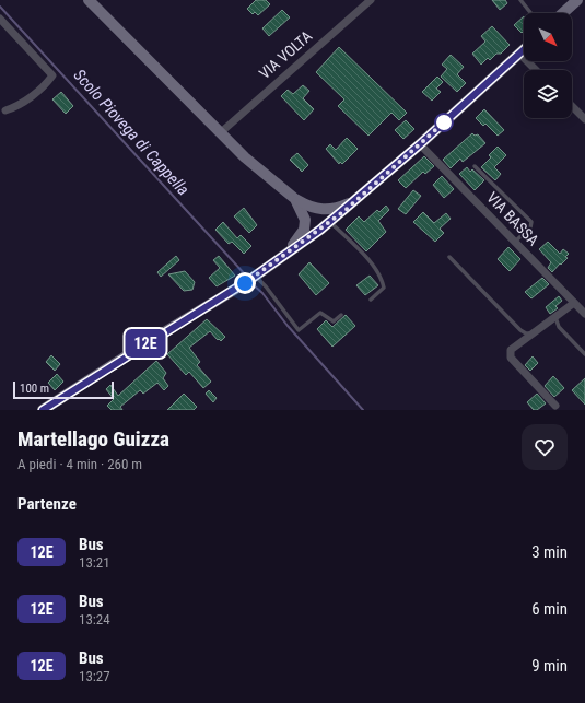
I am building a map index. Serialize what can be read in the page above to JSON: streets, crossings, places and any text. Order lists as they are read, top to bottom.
{
  "streets": {
    "street": ["VIA VOLTA", "VIA BASSA"]
  },
  "water": ["Scolo Piovega di Cappella"],
  "lines": ["bus line 12E"],
  "scale_bar": "100 m",
  "north": "bottom right",
  "page": {
    "on_map": "12E",
    "scale": "100 m",
    "heading": [
      ["Martellago Guizza", "A piedi · 4 min · 260 m"],
      "Partenze"
    ],
    "list": [
      {
        "mark": "12E",
        "name": "Bus",
        "note": "13:21",
        "value": "3 min"
      },
      {
        "mark": "12E",
        "name": "Bus",
        "note": "13:24",
        "value": "6 min"
      },
      {
        "mark": "12E",
        "name": "Bus",
        "note": "13:27",
        "value": "9 min"
      }
    ]
  }
}
